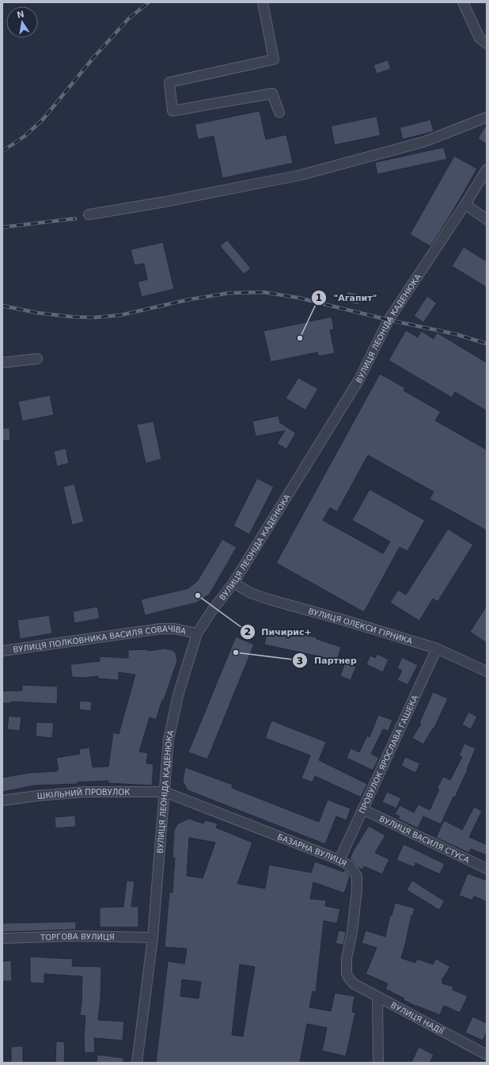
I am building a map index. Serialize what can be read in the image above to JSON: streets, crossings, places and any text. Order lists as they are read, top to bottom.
{
  "streets": {
    "street": [
      "ВУЛИЦЯ ЛЕОНІДА КАДЕНЮКА",
      "ВУЛИЦЯ ОЛЕКСИ ГІРНИКА",
      "ВУЛИЦЯ ПОЛКОВНИКА ВАСИЛЯ СОВАЧІВА",
      "ПРОВУЛОК ЯРОСЛАВА ГАШЕКА",
      "ШКІЛЬНИЙ ПРОВУЛОК",
      "ВУЛИЦЯ ВАСИЛЯ СТУСА",
      "БАЗАРНА ВУЛИЦЯ",
      "ТОРГОВА ВУЛИЦЯ",
      "ВУЛИЦЯ НАДІЇ"
    ]
  },
  "crossings": [
    ["ВУЛИЦЯ ЛЕОНІДА КАДЕНЮКА", "ВУЛИЦЯ ОЛЕКСИ ГІРНИКА"],
    ["ВУЛИЦЯ ЛЕОНІДА КАДЕНЮКА", "ВУЛИЦЯ ПОЛКОВНИКА ВАСИЛЯ СОВАЧІВА"],
    ["ВУЛИЦЯ ЛЕОНІДА КАДЕНЮКА", "ШКІЛЬНИЙ ПРОВУЛОК"],
    ["ВУЛИЦЯ ЛЕОНІДА КАДЕНЮКА", "БАЗАРНА ВУЛИЦЯ"],
    ["ВУЛИЦЯ ЛЕОНІДА КАДЕНЮКА", "ТОРГОВА ВУЛИЦЯ"],
    ["ВУЛИЦЯ ОЛЕКСИ ГІРНИКА", "ПРОВУЛОК ЯРОСЛАВА ГАШЕКА"],
    ["ПРОВУЛОК ЯРОСЛАВА ГАШЕКА", "ВУЛИЦЯ ВАСИЛЯ СТУСА"],
    ["ПРОВУЛОК ЯРОСЛАВА ГАШЕКА", "БАЗАРНА ВУЛИЦЯ"],
    ["ШКІЛЬНИЙ ПРОВУЛОК", "БАЗАРНА ВУЛИЦЯ"],
    ["БАЗАРНА ВУЛИЦЯ", "ВУЛИЦЯ НАДІЇ"]
  ],
  "places": ["\"Агапит\"", "Пичирис+", "Партнер"],
  "north": "top"
}
